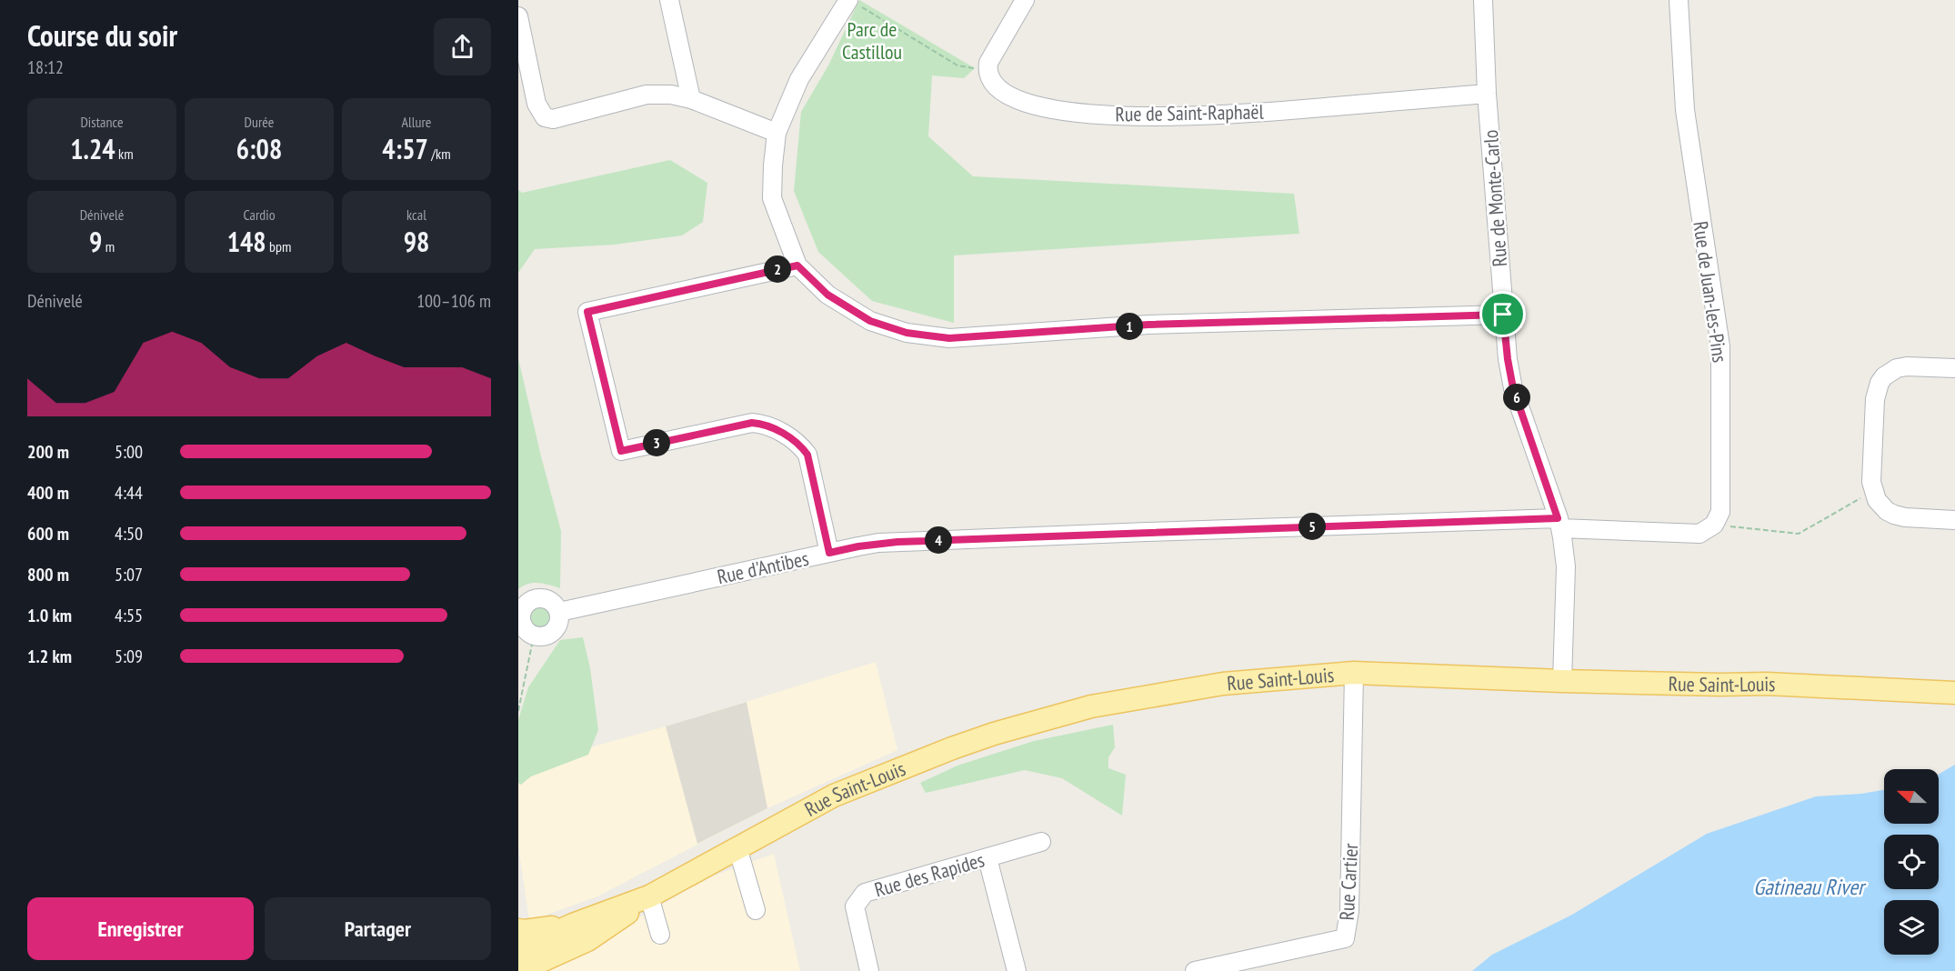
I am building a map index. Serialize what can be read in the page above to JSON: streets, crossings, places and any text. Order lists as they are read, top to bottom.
{
  "streets": {
    "main road": ["Rue Saint-Louis"],
    "street": [
      "Rue de Saint-Raphaël",
      "Rue de Monte-Carlo",
      "Rue de Juan-les-Pins",
      "Rue d'Antibes",
      "Rue des Rapides",
      "Rue Cartier"
    ]
  },
  "crossings": [
    ["Rue de Saint-Raphaël", "Rue de Monte-Carlo"],
    ["Rue de Monte-Carlo", "Rue d'Antibes"],
    ["Rue de Monte-Carlo", "Rue Saint-Louis"],
    ["Rue Saint-Louis", "Rue Cartier"]
  ],
  "water": ["Gatineau River"],
  "parks": ["Parc de Castillou"],
  "north": "left",
  "page": {
    "heading": ["Course du soir", "18:12"],
    "stats": [
      ["Distance", "1.24 km"],
      ["Durée", "6:08"],
      ["Allure", "4:57 /km"],
      ["Dénivelé", "9 m"],
      ["Cardio", "148 bpm"],
      ["kcal", "98"]
    ],
    "pins": [
      "2",
      "1",
      "6",
      "3",
      "5",
      "4"
    ],
    "chart": ["Dénivelé", "100–106 m"],
    "list": [
      {
        "name": "200 m",
        "note": "5:00"
      },
      {
        "name": "400 m",
        "note": "4:44"
      },
      {
        "name": "600 m",
        "note": "4:50"
      },
      {
        "name": "800 m",
        "note": "5:07"
      },
      {
        "name": "1.0 km",
        "note": "4:55"
      },
      {
        "name": "1.2 km",
        "note": "5:09"
      }
    ],
    "buttons": ["Enregistrer", "Partager"]
  }
}
